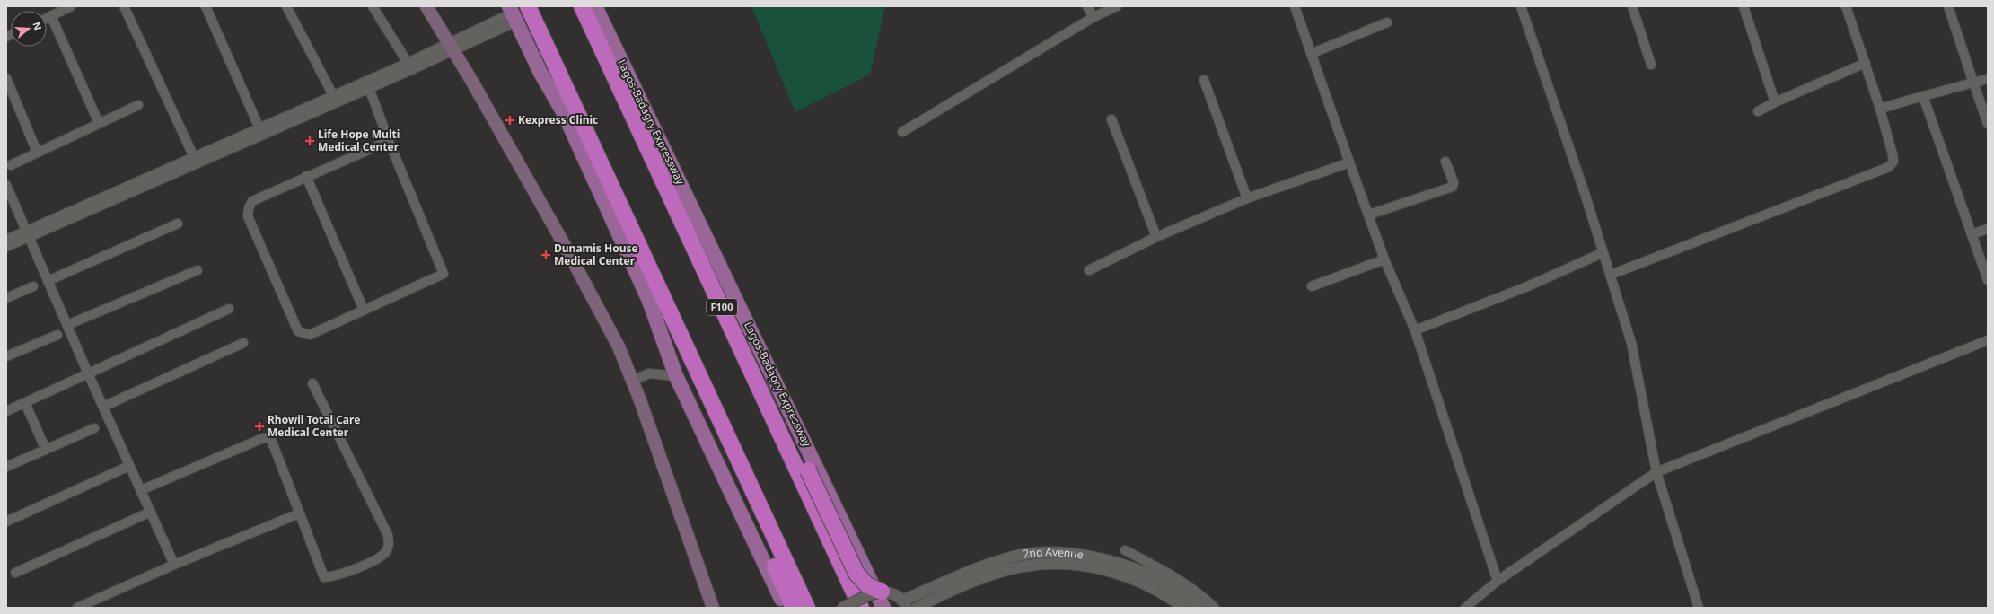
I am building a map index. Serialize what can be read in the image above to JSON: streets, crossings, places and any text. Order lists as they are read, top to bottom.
{
  "streets": {
    "highway": ["Lagos-Badagry Expressway", "F100"],
    "street": ["2nd Avenue"]
  },
  "places": {
    "health": [
      "Kexpress Clinic",
      "Life Hope Multi Medical Center",
      "Dunamis House Medical Center",
      "Rhowil Total Care Medical Center"
    ]
  },
  "north": "right"
}
